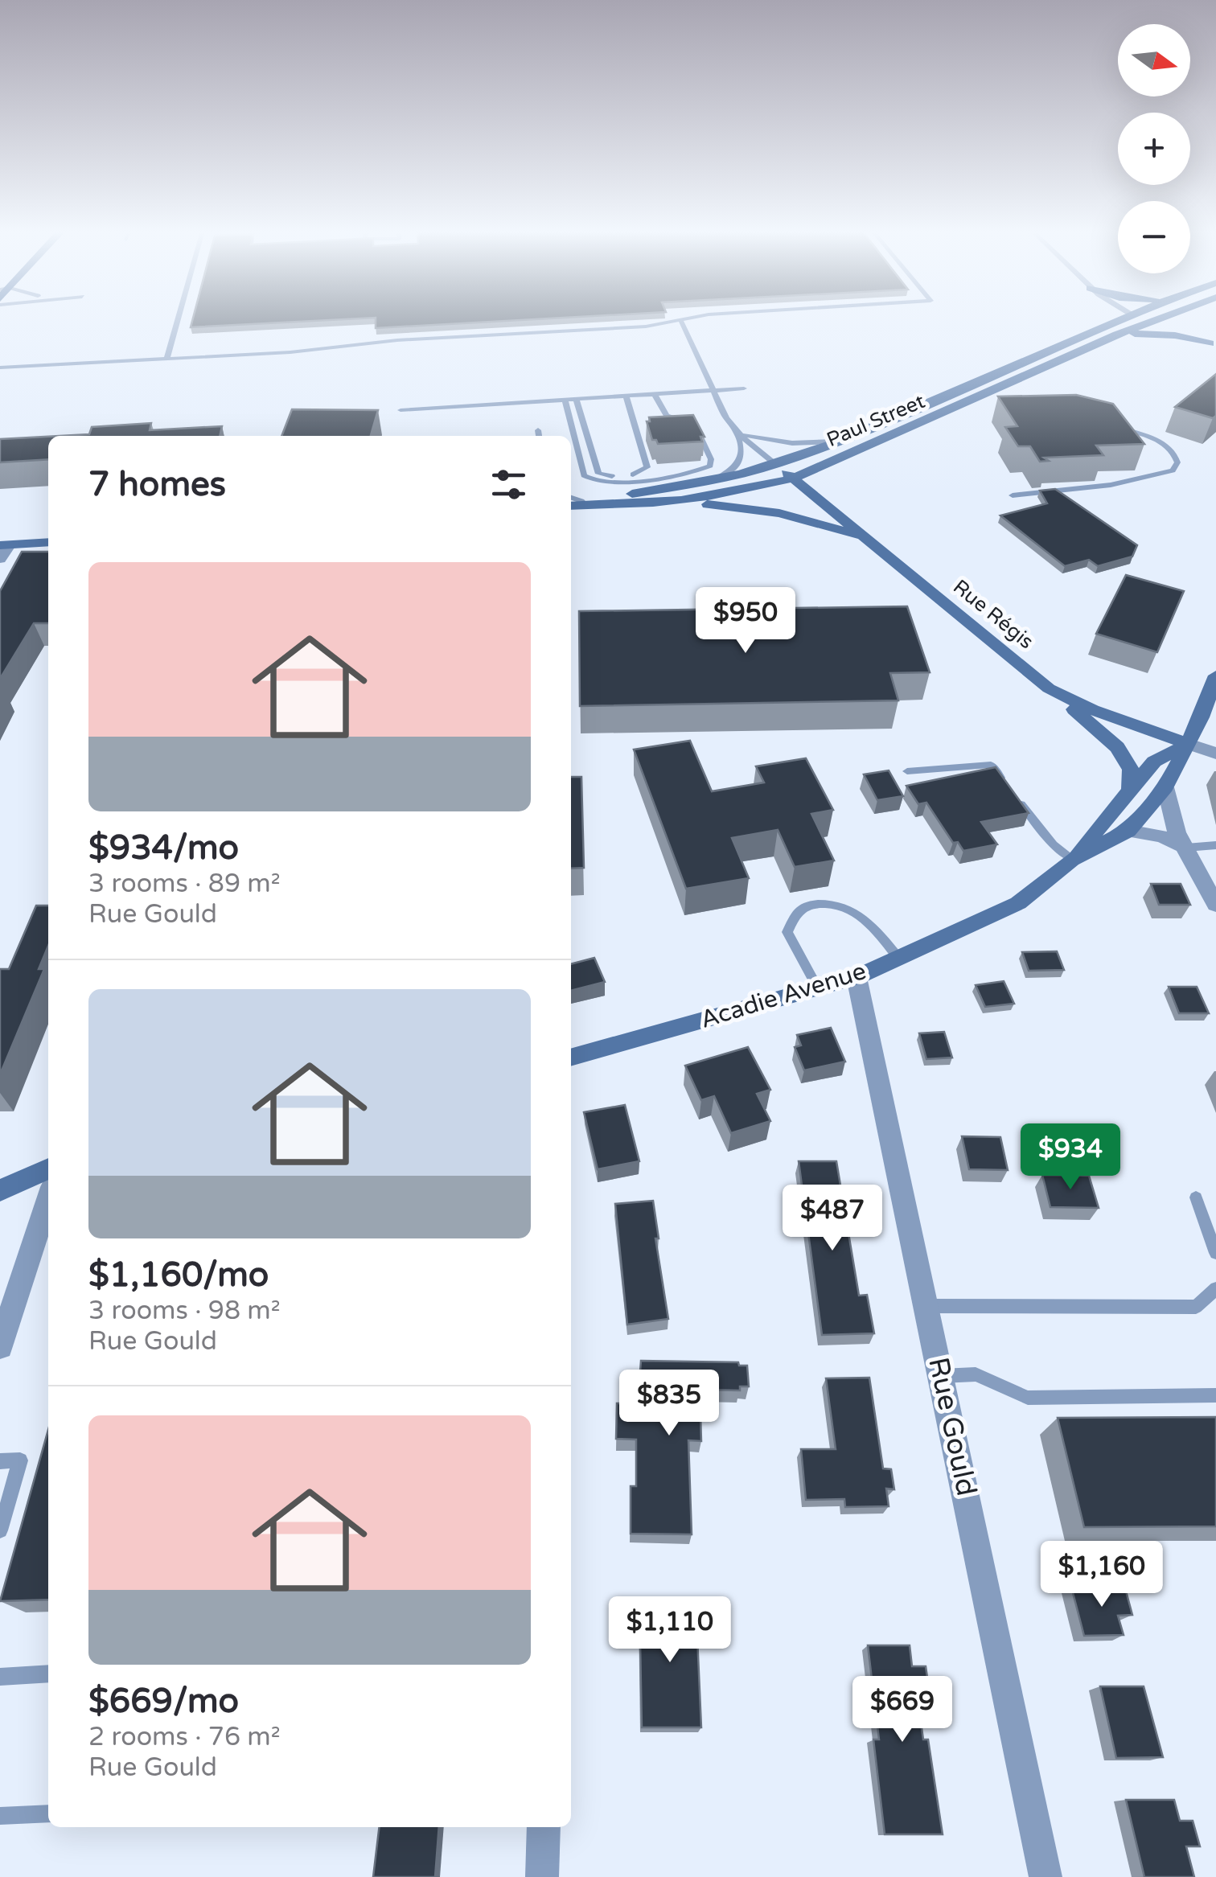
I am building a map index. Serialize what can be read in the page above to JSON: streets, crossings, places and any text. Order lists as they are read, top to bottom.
{
  "streets": {
    "main road": ["Paul Street", "Rue Régis", "Acadie Avenue"],
    "street": ["Rue Gould"]
  },
  "crossings": [
    ["Paul Street", "Rue Régis"],
    ["Rue Régis", "Acadie Avenue"],
    ["Acadie Avenue", "Rue Gould"]
  ],
  "north": "right",
  "page": {
    "map_buttons": ["+", "−"],
    "heading": "7 homes",
    "list": [
      {
        "name": "$934/mo",
        "note": "3 rooms · 89 m² · Rue Gould"
      },
      {
        "name": "$1,160/mo",
        "note": "3 rooms · 98 m² · Rue Gould"
      },
      {
        "name": "$669/mo",
        "note": "2 rooms · 76 m² · Rue Gould"
      }
    ],
    "price": [
      "$950",
      "$934",
      "$487",
      "$835",
      "$1,160",
      "$1,110",
      "$669"
    ]
  }
}
